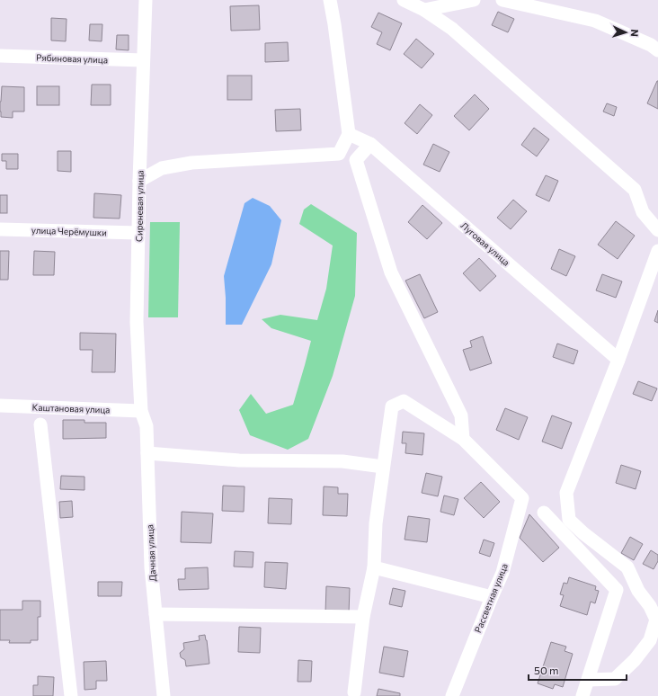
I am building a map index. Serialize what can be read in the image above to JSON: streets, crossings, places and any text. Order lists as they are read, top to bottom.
{
  "streets": {
    "street": [
      "Рябиновая улица",
      "Сиреневая улица",
      "улица Черёмушки",
      "Луговая улица",
      "Каштановая улица",
      "Дачная улица",
      "Рассветная улица"
    ]
  },
  "crossings": [
    ["Рябиновая улица", "Сиреневая улица"],
    ["Сиреневая улица", "улица Черёмушки"],
    ["Сиреневая улица", "Каштановая улица"],
    ["Сиреневая улица", "Дачная улица"],
    ["Каштановая улица", "Дачная улица"]
  ],
  "scale_bar": "50 m",
  "north": "right"
}
